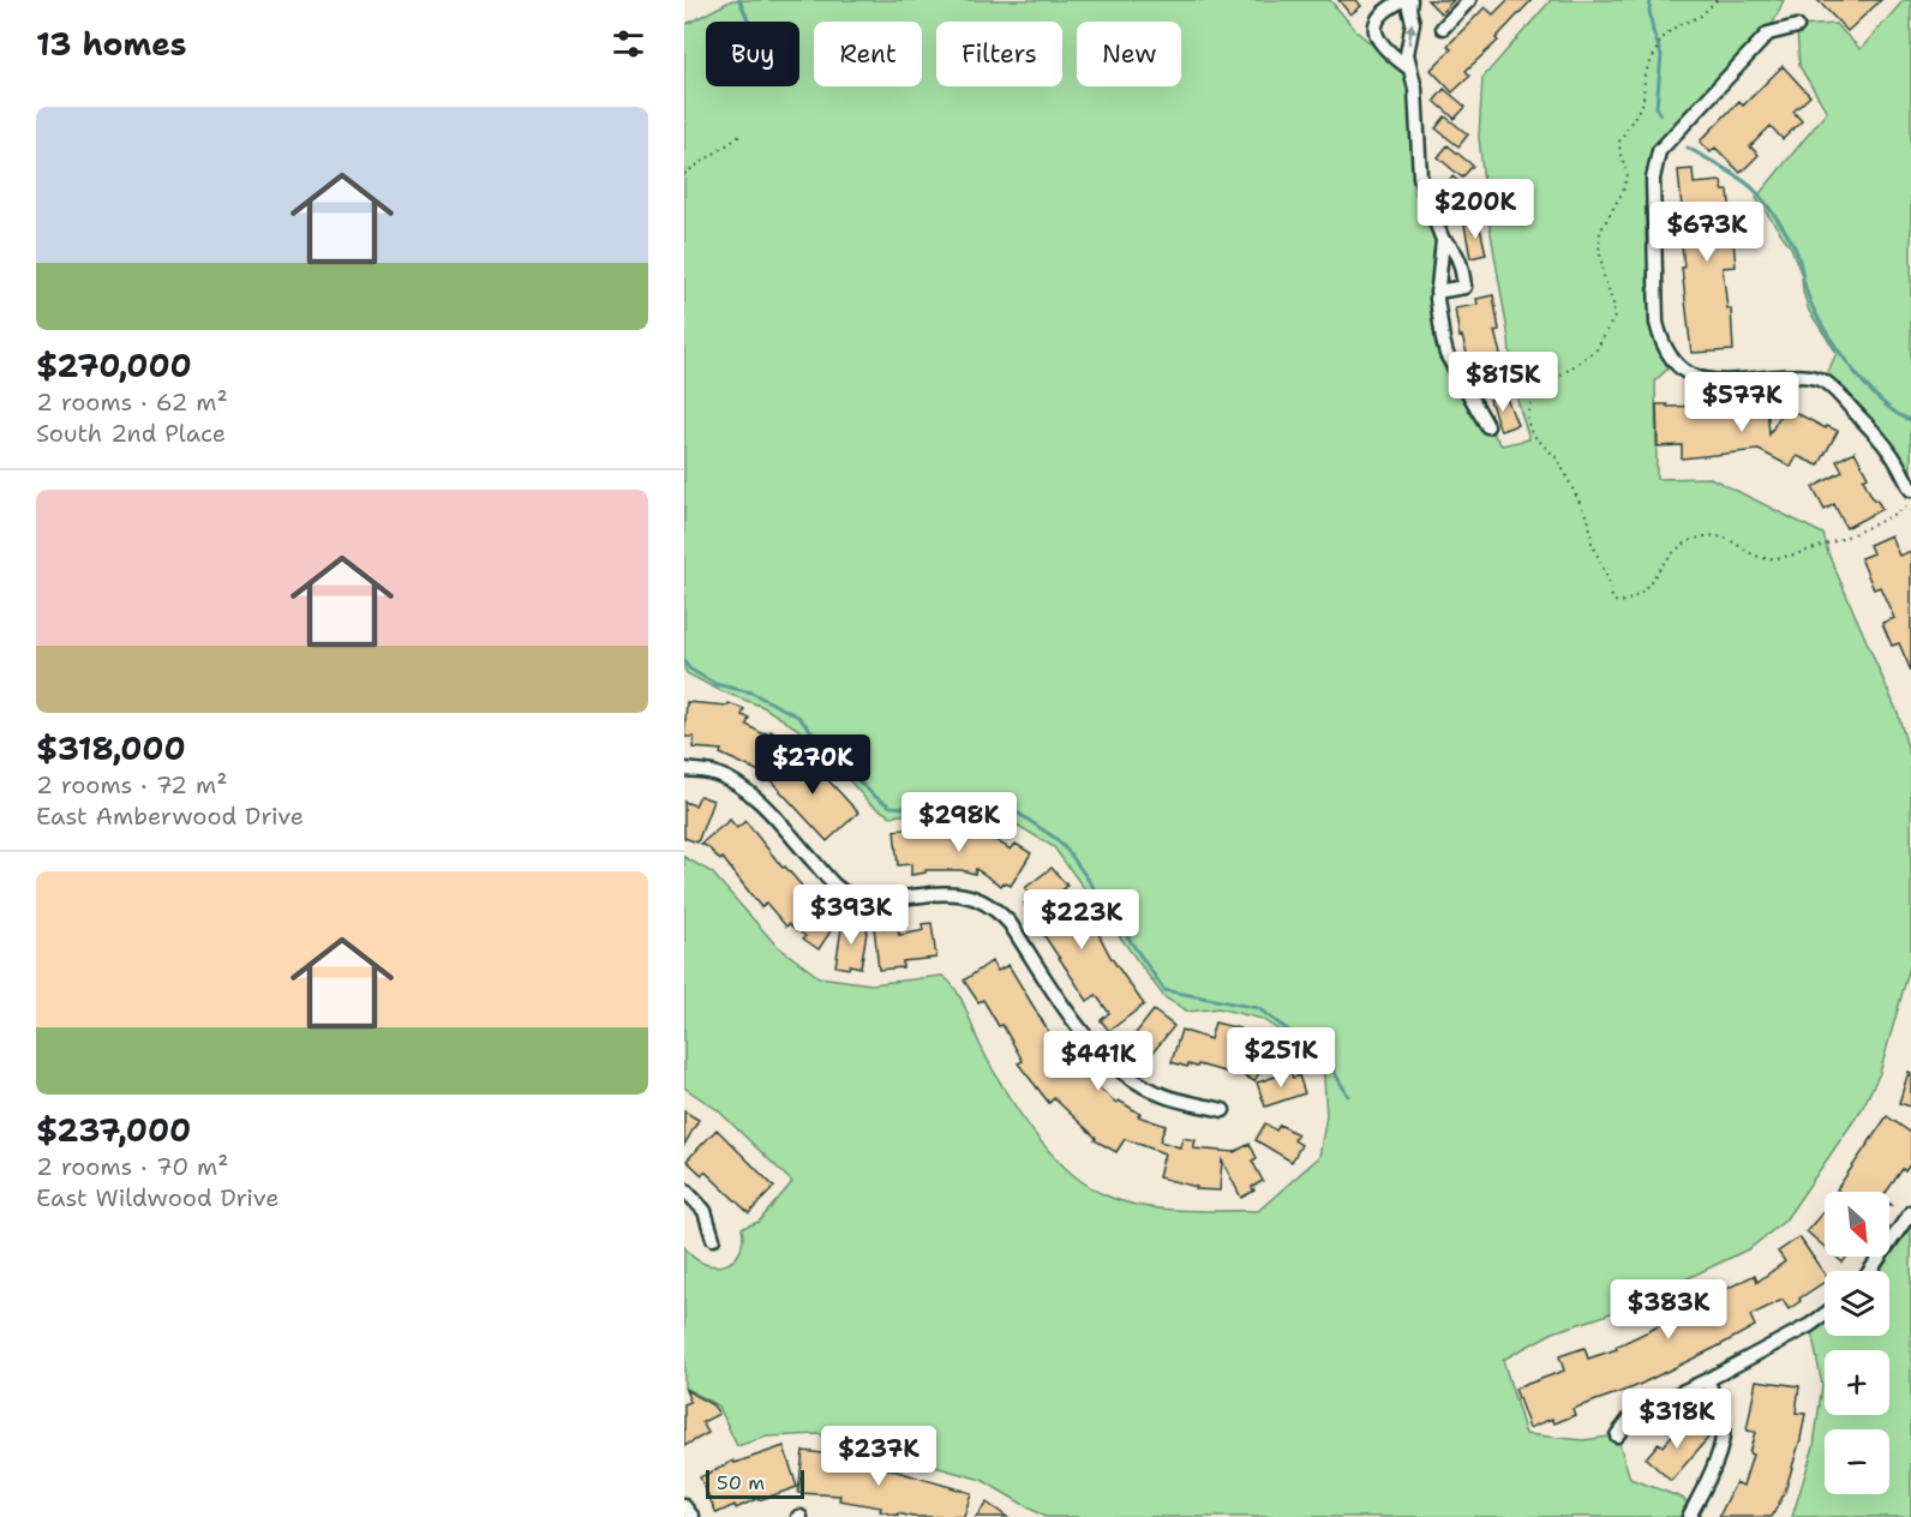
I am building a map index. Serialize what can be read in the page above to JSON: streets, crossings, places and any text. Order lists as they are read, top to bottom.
{
  "scale_bar": "50 m",
  "north": "bottom right",
  "page": {
    "heading": "13 homes",
    "chip": [
      "Buy",
      "Rent",
      "Filters",
      "New"
    ],
    "list": [
      {
        "name": "$270,000",
        "note": "2 rooms · 62 m² · South 2nd Place"
      },
      {
        "name": "$318,000",
        "note": "2 rooms · 72 m² · East Amberwood Drive"
      },
      {
        "name": "$237,000",
        "note": "2 rooms · 70 m² · East Wildwood Drive"
      }
    ],
    "price": [
      "$200K",
      "$673K",
      "$815K",
      "$577K",
      "$270K",
      "$298K",
      "$393K",
      "$223K",
      "$251K",
      "$441K",
      "$383K",
      "$318K",
      "$237K"
    ],
    "map_buttons": ["+", "−"],
    "scale": "50 m"
  }
}
